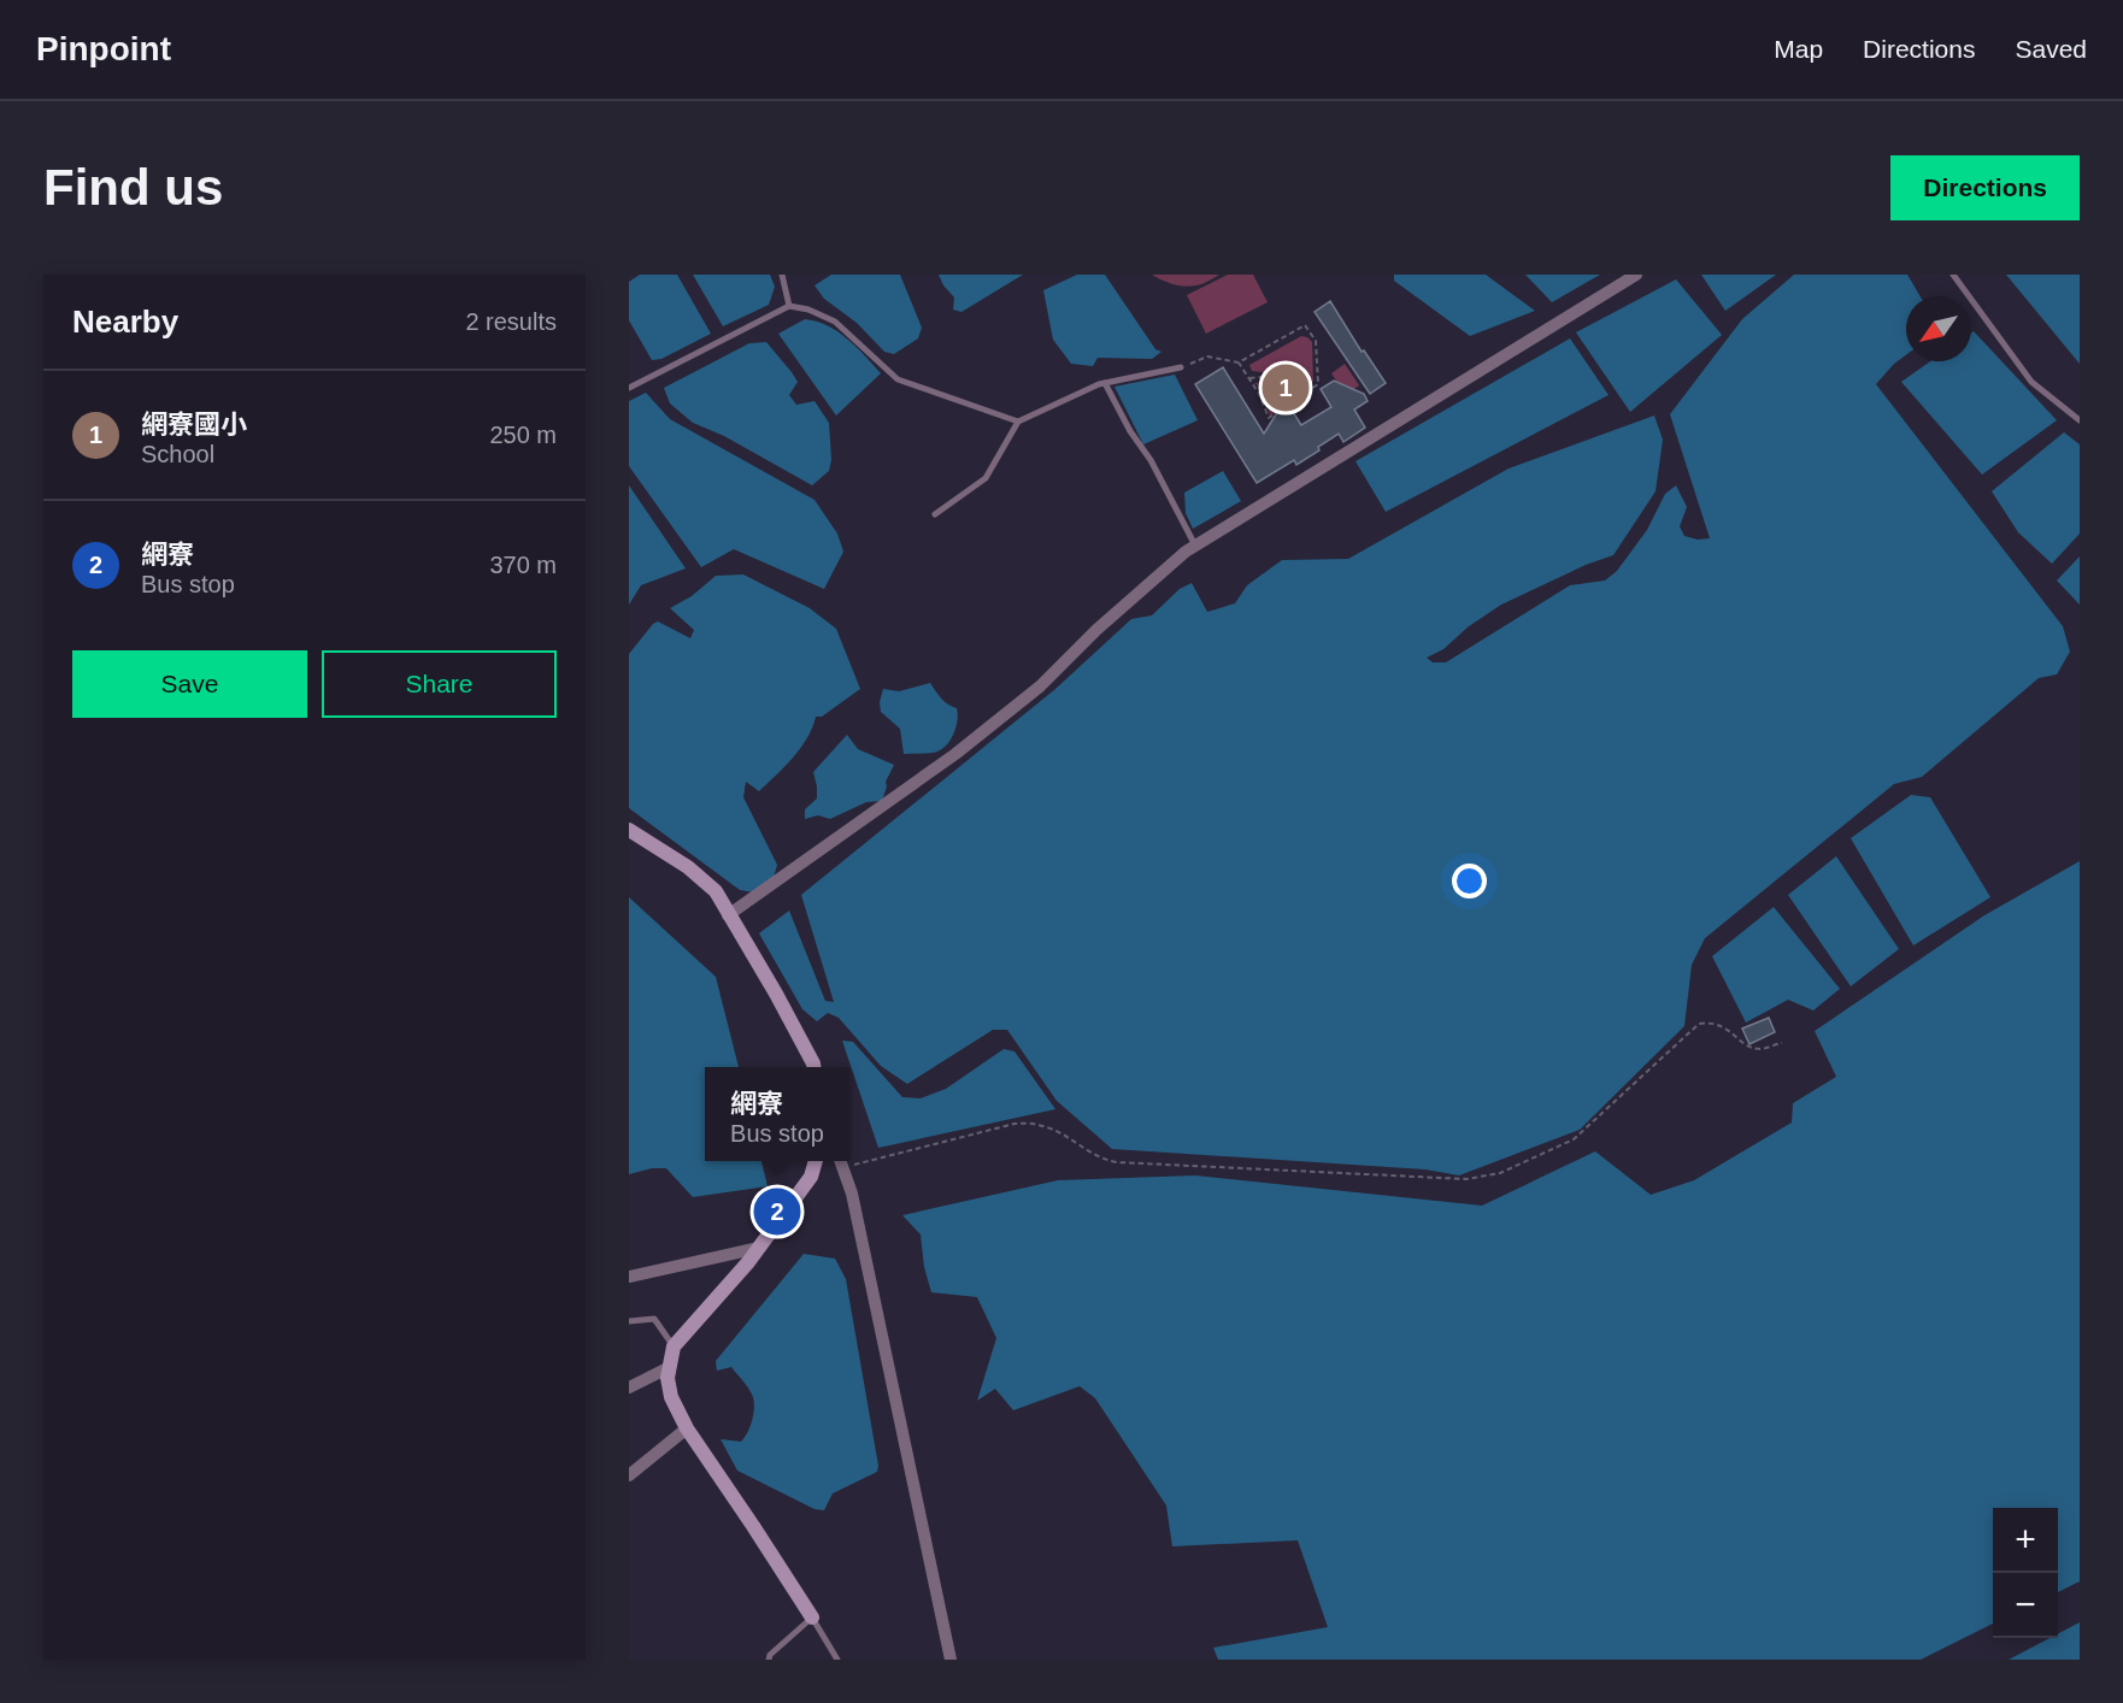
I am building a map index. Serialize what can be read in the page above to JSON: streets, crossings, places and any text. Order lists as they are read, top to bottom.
{
  "north": "bottom left",
  "page": {
    "header": "Pinpoint",
    "nav": ["Map", "Directions", "Saved"],
    "buttons": [
      "Directions",
      ["Save", "Share"]
    ],
    "title": "Find us",
    "heading": ["Nearby", "2 results"],
    "pins": ["1", "2"],
    "list": [
      {
        "mark": "1",
        "name": "網寮國小",
        "note": "School",
        "value": "250 m"
      },
      {
        "mark": "2",
        "name": "網寮",
        "note": "Bus stop",
        "value": "370 m"
      }
    ],
    "popup": ["網寮", "Bus stop"],
    "map_buttons": ["+", "−"]
  }
}
